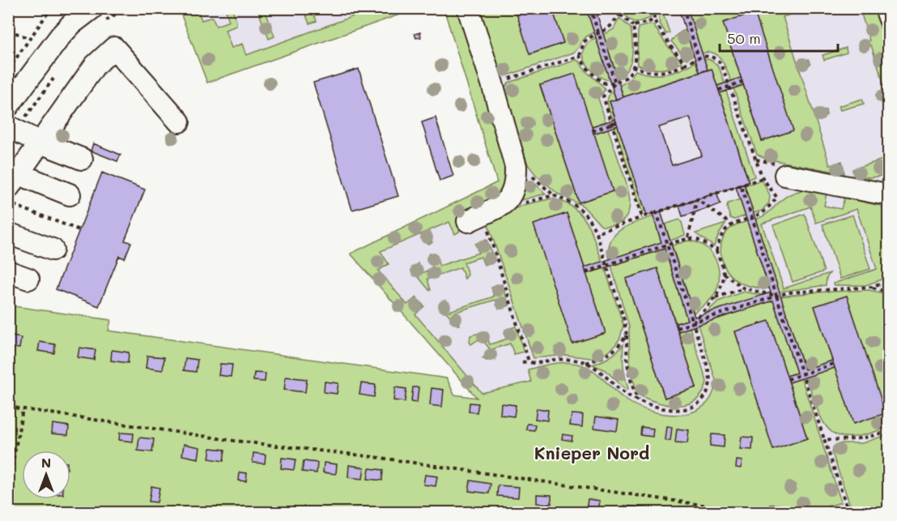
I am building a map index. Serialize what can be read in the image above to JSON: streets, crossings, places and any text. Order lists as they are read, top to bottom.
{
  "districts": ["Knieper Nord"],
  "scale_bar": "50 m",
  "north": "top"
}
